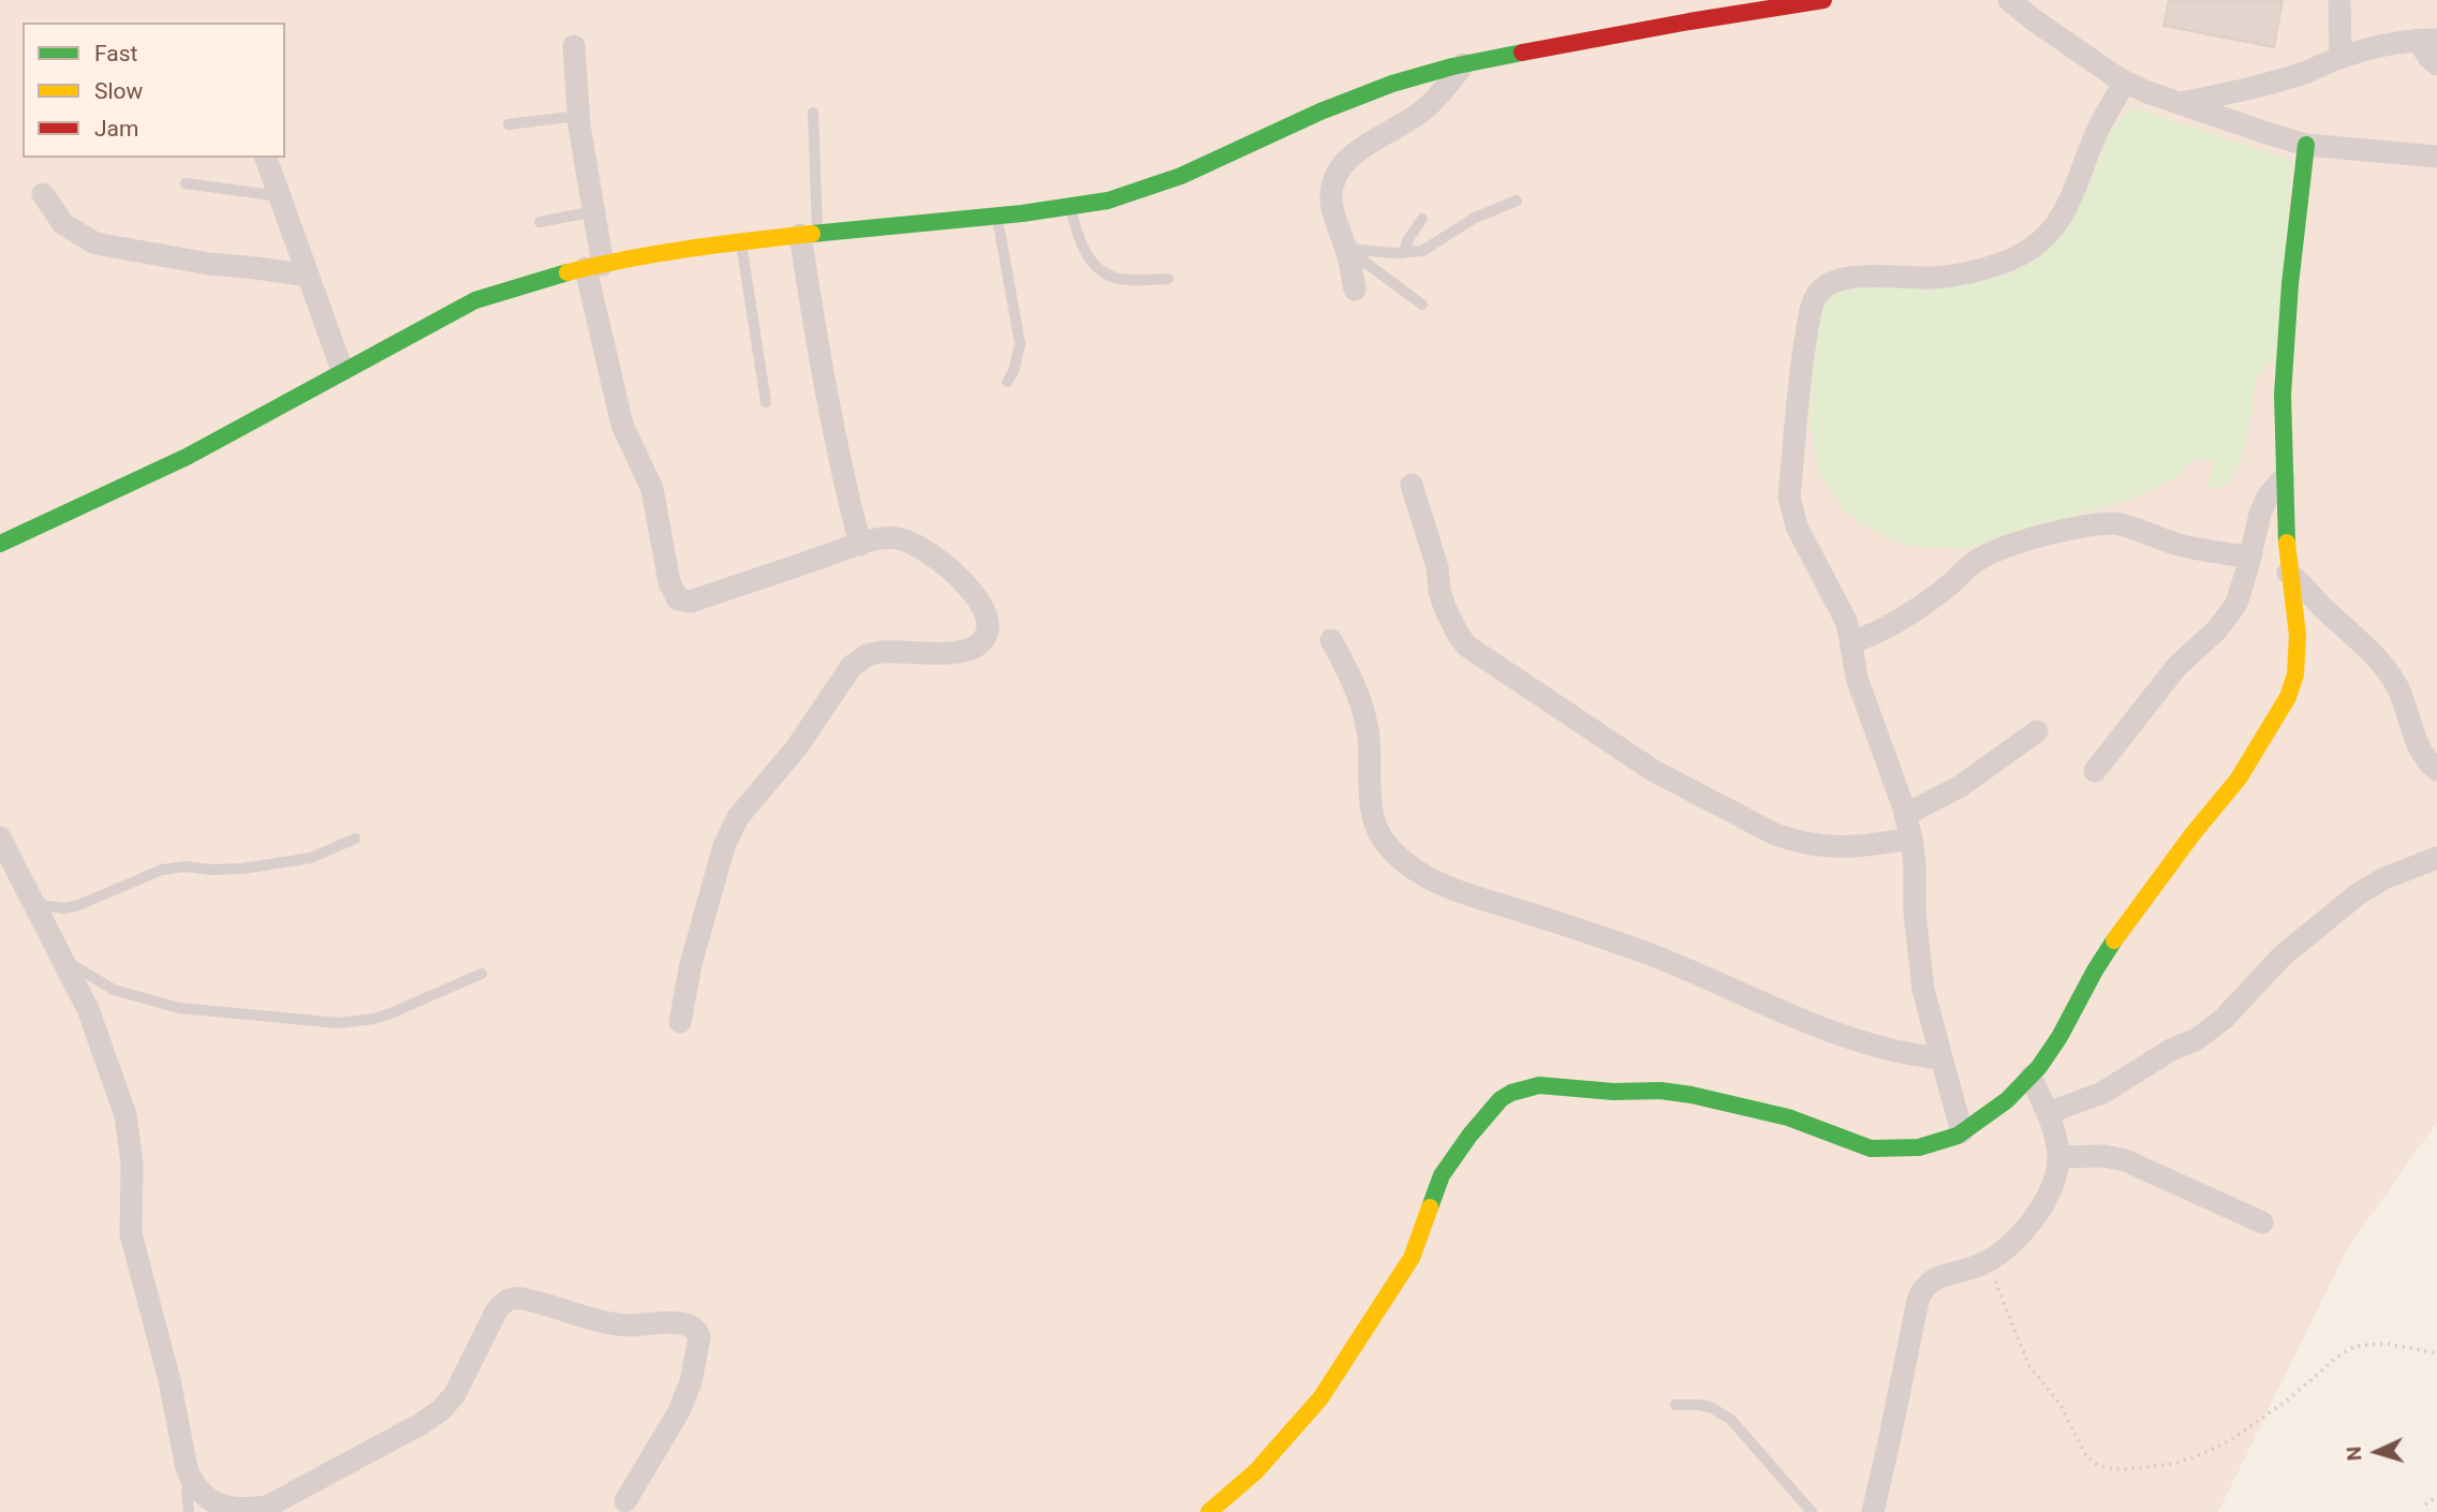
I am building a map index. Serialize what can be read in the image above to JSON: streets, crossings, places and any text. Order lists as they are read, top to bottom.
{
  "legend": ["Fast", "Slow", "Jam"],
  "north": "left"
}
